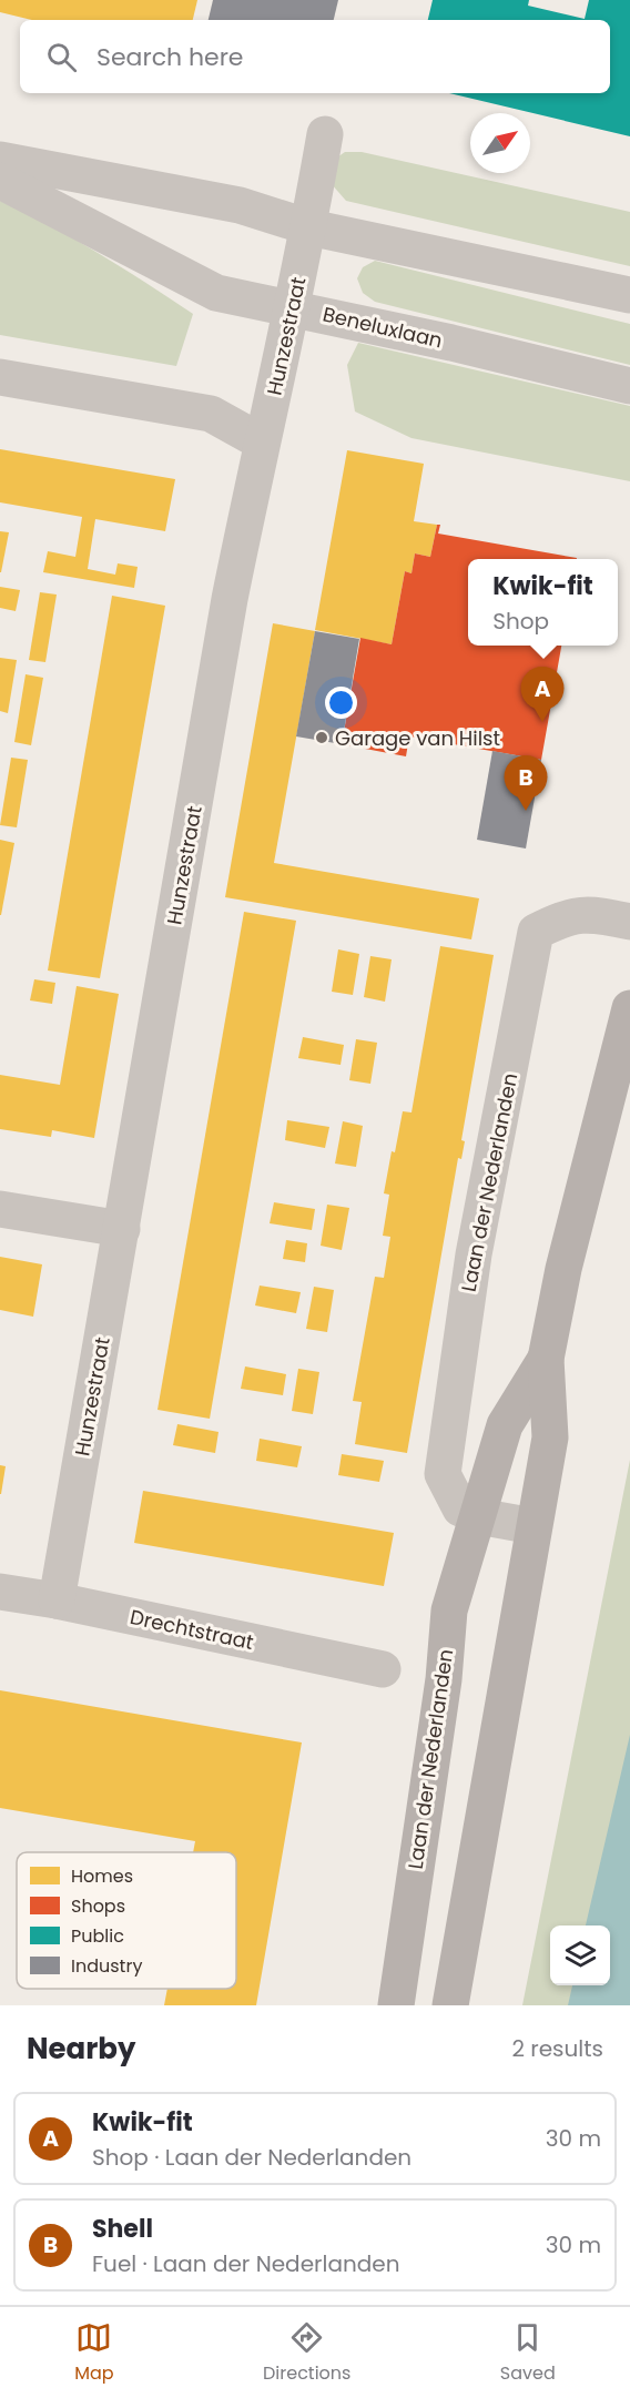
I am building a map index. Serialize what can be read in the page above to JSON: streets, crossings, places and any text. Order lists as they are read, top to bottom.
{
  "streets": {
    "main road": ["Laan der Nederlanden"],
    "street": ["Beneluxlaan", "Hunzestraat", "Drechtstraat"]
  },
  "crossings": [
    ["Beneluxlaan", "Hunzestraat"],
    ["Hunzestraat", "Drechtstraat"]
  ],
  "places": ["Garage van Hilst"],
  "legend": [
    "Homes",
    "Shops",
    "Public",
    "Industry"
  ],
  "north": "top right",
  "page": {
    "search": "Search here",
    "popup": ["Kwik-fit", "Shop"],
    "pins": ["A", "B"],
    "heading": ["Nearby", "2 results"],
    "list": [
      {
        "mark": "A",
        "name": "Kwik-fit",
        "note": "Shop · Laan der Nederlanden",
        "value": "30 m"
      },
      {
        "mark": "B",
        "name": "Shell",
        "note": "Fuel · Laan der Nederlanden",
        "value": "30 m"
      }
    ],
    "nav": ["Map", "Directions", "Saved"]
  }
}
